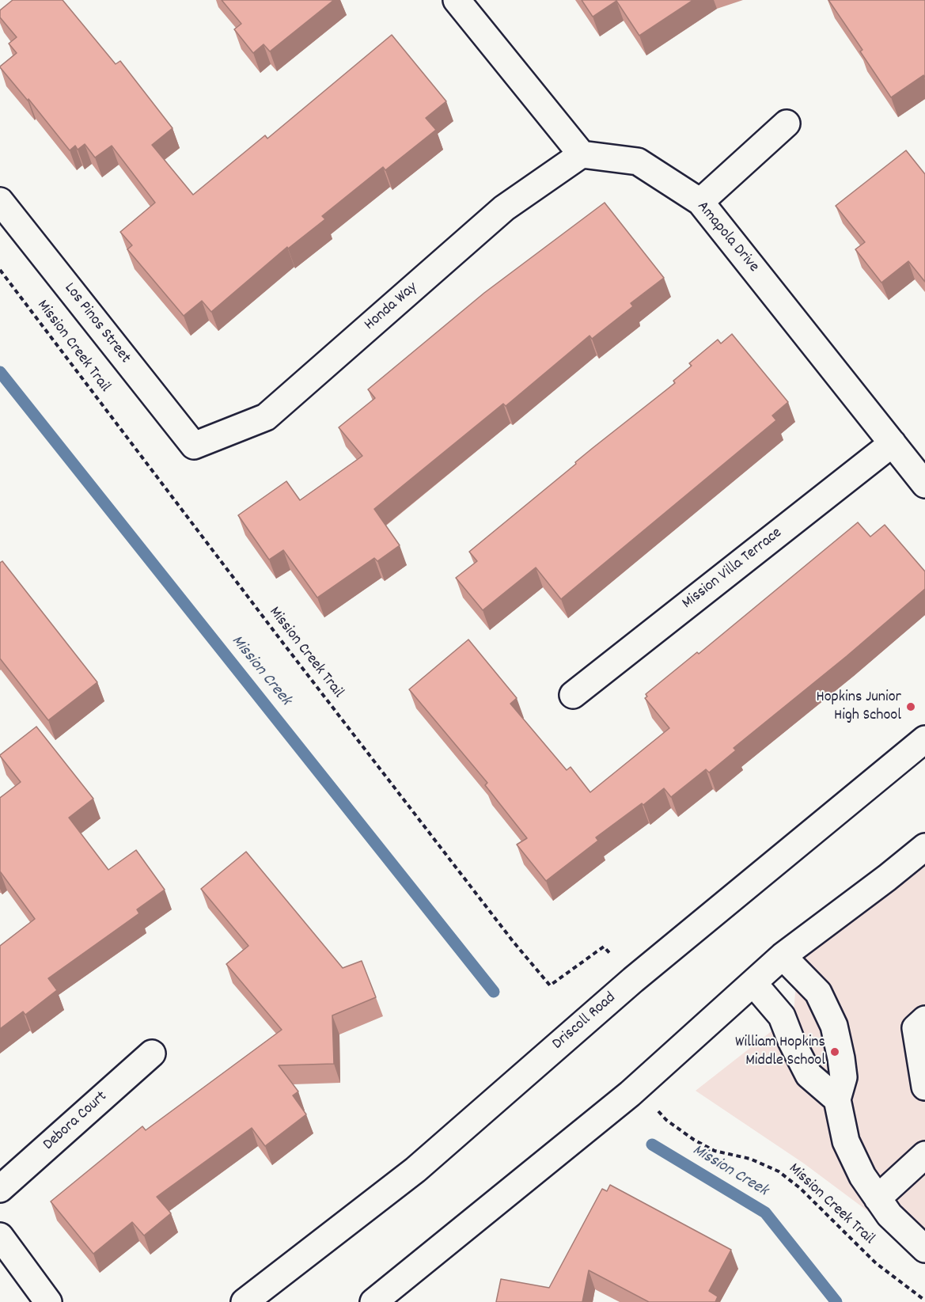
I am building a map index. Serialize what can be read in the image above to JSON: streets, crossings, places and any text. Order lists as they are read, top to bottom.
{
  "streets": {
    "street": [
      "Amapola Drive",
      "Honda Way",
      "Los Pinos Street",
      "Mission Villa Terrace",
      "Driscoll Road",
      "Debora Court"
    ],
    "path": ["Mission Creek Trail"]
  },
  "crossings": [
    ["Amapola Drive", "Honda Way"],
    ["Amapola Drive", "Mission Villa Terrace"],
    ["Honda Way", "Los Pinos Street"]
  ],
  "water": ["Mission Creek"],
  "places": ["Hopkins Junior High School", "William Hopkins Middle School"]
}
